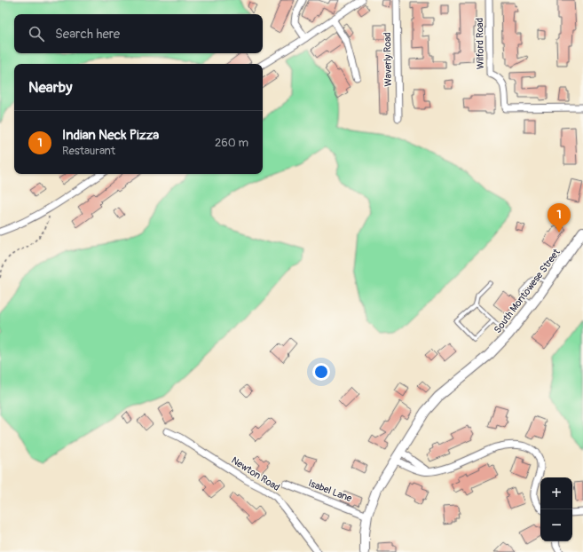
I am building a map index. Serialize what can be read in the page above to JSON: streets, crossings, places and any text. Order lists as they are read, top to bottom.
{
  "streets": {
    "main road": ["South Montowese Street"],
    "street": [
      "Wilford Road",
      "Waverly Road",
      "Newton Road",
      "Isabel Lane"
    ]
  },
  "crossings": [
    ["South Montowese Street", "Isabel Lane"]
  ],
  "page": {
    "search": "Search here",
    "heading": "Nearby",
    "list": [
      {
        "mark": "1",
        "name": "Indian Neck Pizza",
        "note": "Restaurant",
        "value": "260 m"
      }
    ],
    "pins": "1",
    "map_buttons": ["+", "−"]
  }
}
